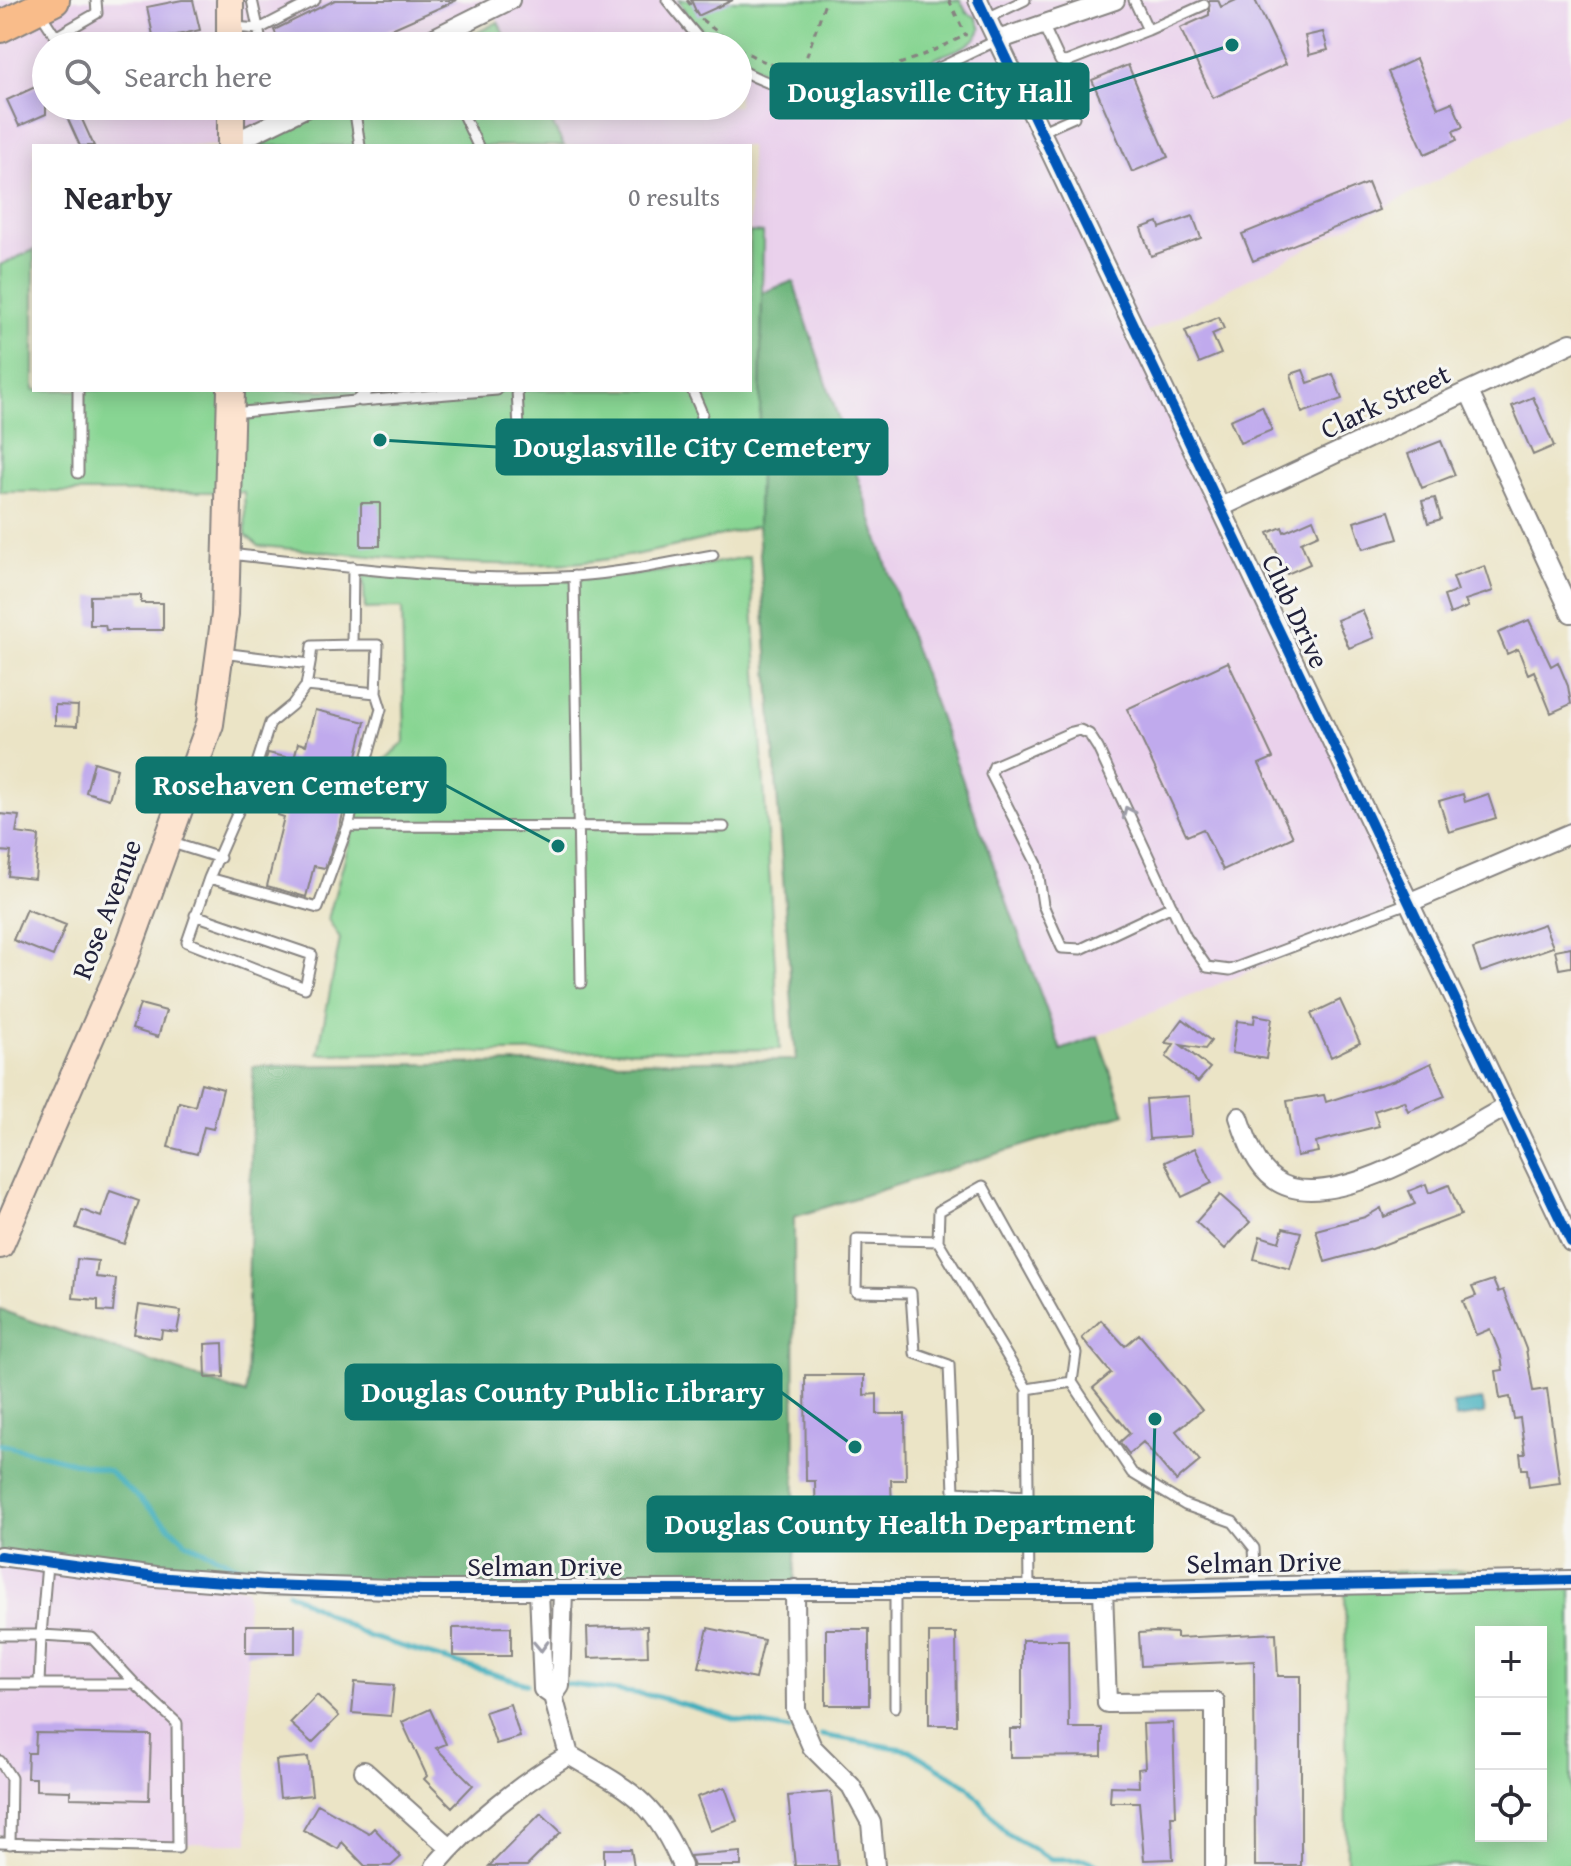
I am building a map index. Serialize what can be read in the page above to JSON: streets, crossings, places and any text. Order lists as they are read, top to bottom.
{
  "streets": {
    "street": [
      "Clark Street",
      "Club Drive",
      "Rose Avenue",
      "Selman Drive"
    ]
  },
  "crossings": [
    ["Clark Street", "Club Drive"]
  ],
  "places": [
    "Douglasville City Hall",
    "Douglasville City Cemetery",
    "Rosehaven Cemetery",
    "Douglas County Health Department",
    "Douglas County Public Library"
  ],
  "page": {
    "search": "Search here",
    "heading": ["Nearby", "0 results"],
    "map_buttons": ["+", "−"]
  }
}
